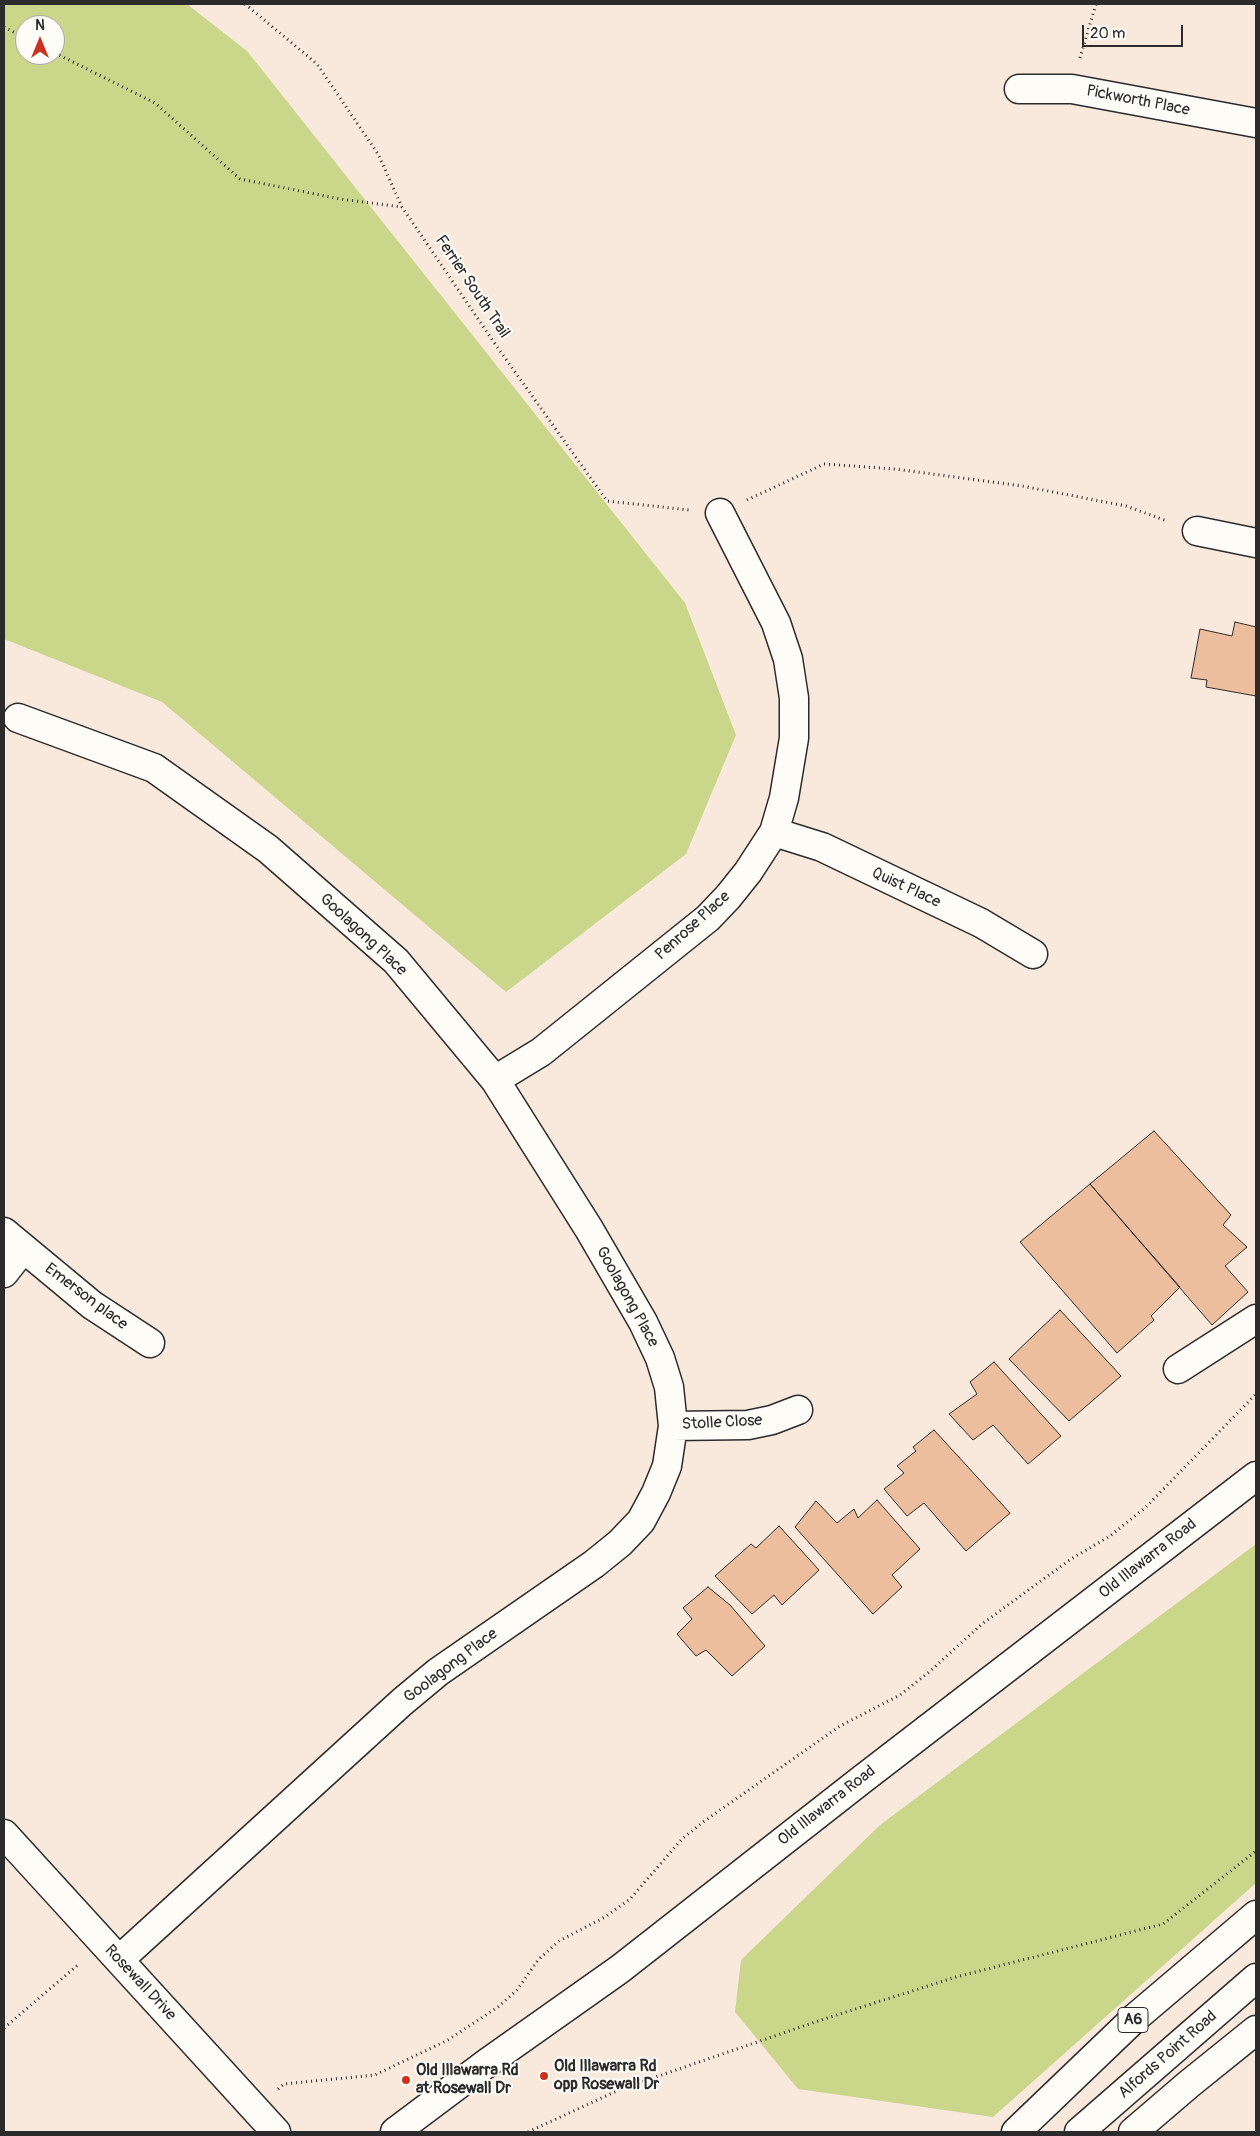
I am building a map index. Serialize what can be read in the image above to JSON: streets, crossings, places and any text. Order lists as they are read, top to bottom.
{
  "streets": {
    "main road": [
      "Pickworth Place",
      "Quist Place",
      "Penrose Place",
      "Goolagong Place",
      "Emerson place",
      "Stolle Close",
      "Old Illawarra Road",
      "Rosewall Drive",
      "A6",
      "Alfords Point Road"
    ],
    "path": ["Ferrier South Trail"]
  },
  "crossings": [
    ["Ferrier South Trail", "Penrose Place"],
    ["Quist Place", "Penrose Place"],
    ["Penrose Place", "Goolagong Place"],
    ["Goolagong Place", "Stolle Close"],
    ["Goolagong Place", "Rosewall Drive"]
  ],
  "places": ["Old Illawarra Rd opp Rosewall Dr", "Old Illawarra Rd at Rosewall Dr"],
  "scale_bar": "20 m",
  "north": "top"
}
